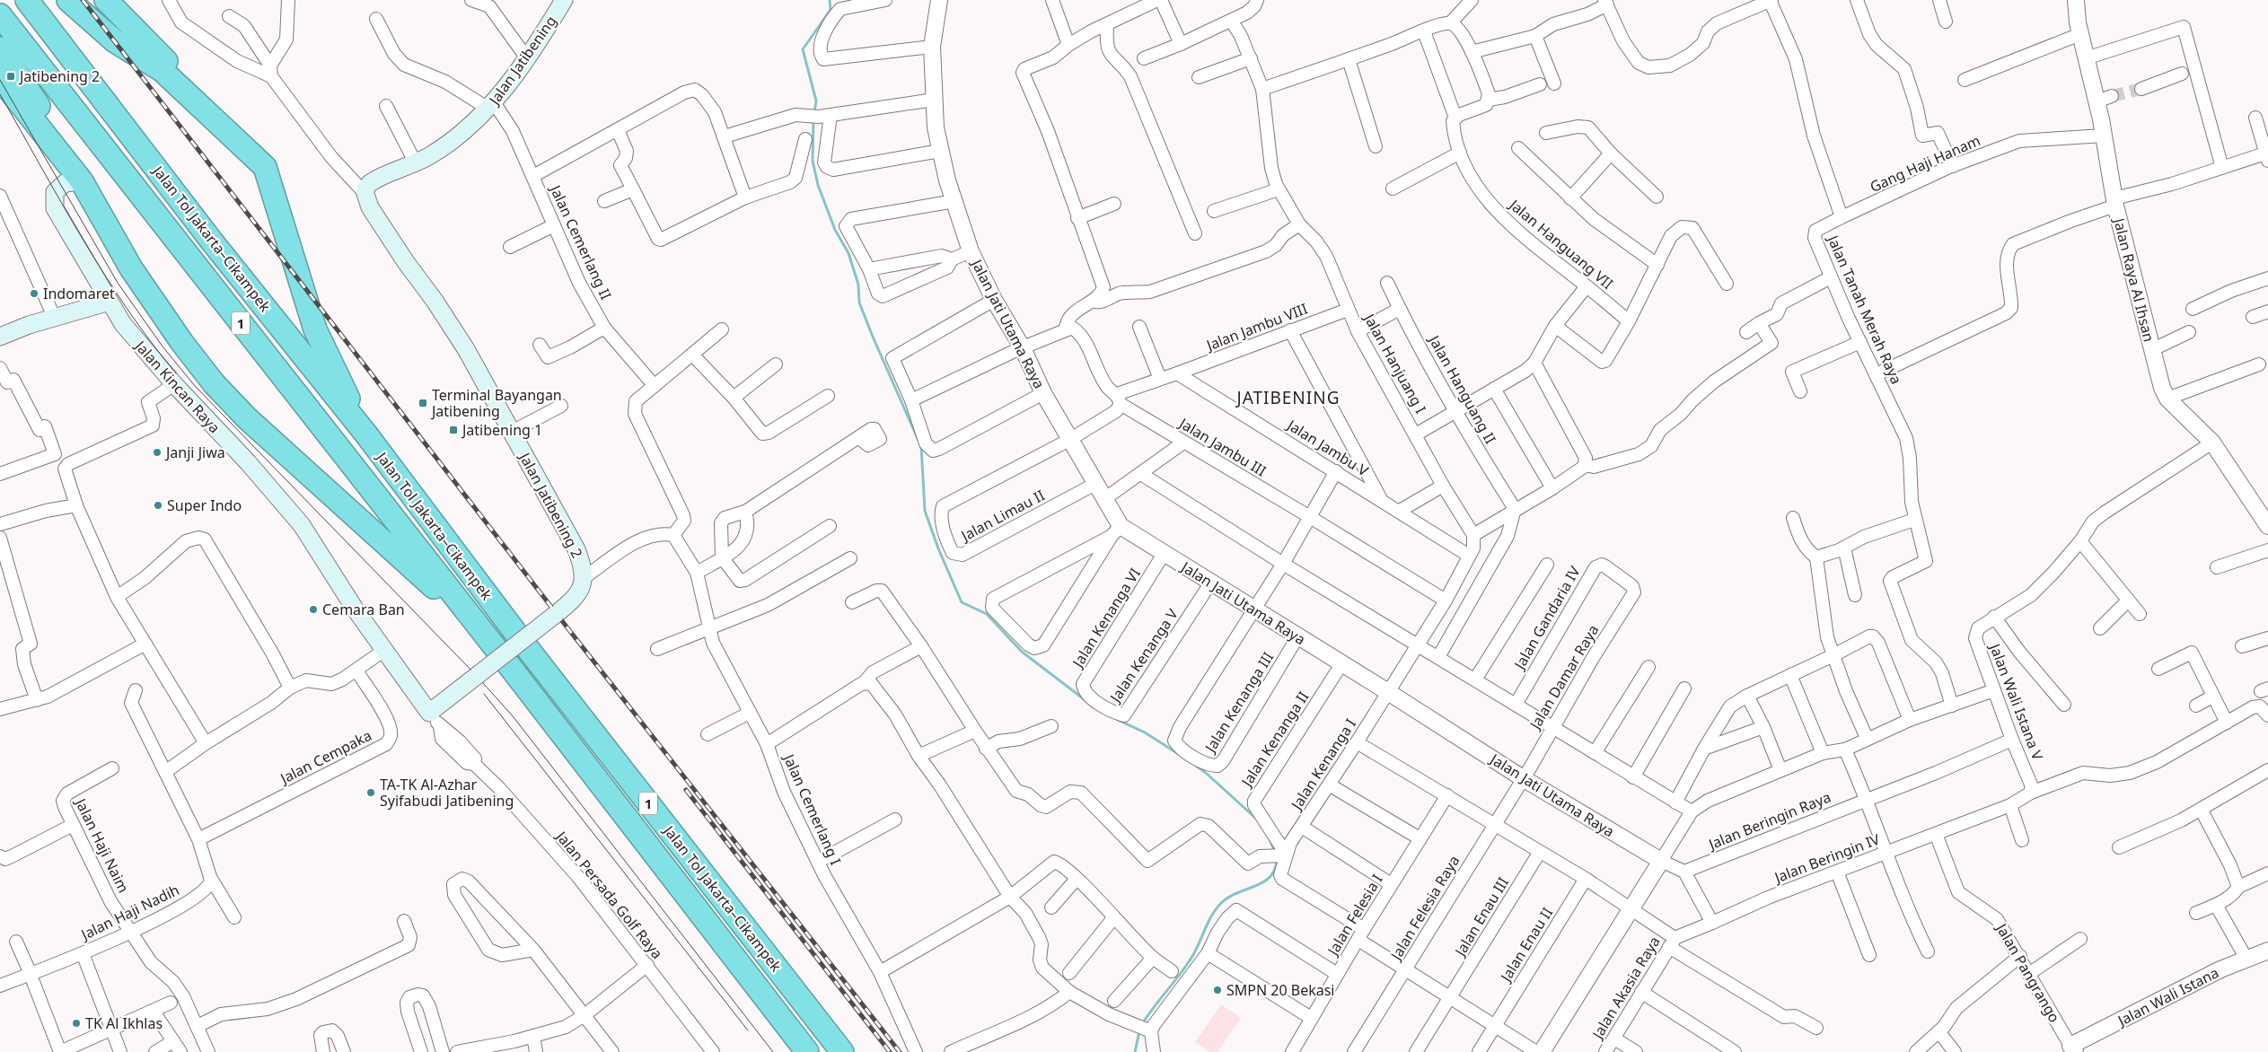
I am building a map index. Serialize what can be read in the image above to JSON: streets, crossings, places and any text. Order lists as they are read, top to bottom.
{
  "streets": {
    "highway": ["Jalan Tol Jakarta–Cikampek", "1"],
    "main road": ["Jalan Jatibening", "Jalan Kincan Raya", "Jalan Jatibening 2"],
    "street": [
      "Gang Haji Hanam",
      "Jalan Cemerlang II",
      "Jalan Hanguang VII",
      "Jalan Raya Al Ihsan",
      "Jalan Tanah Merah Raya",
      "Jalan Jati Utama Raya",
      "Jalan Jambu VIII",
      "Jalan Hanjuang I",
      "Jalan Hanguang II",
      "Jalan Jambu III",
      "Jalan Jambu V",
      "Jalan Limau II",
      "Jalan Kenanga VI",
      "Jalan Gandaria IV",
      "Jalan Kenanga V",
      "Jalan Damar Raya",
      "Jalan Kenanga III",
      "Jalan Wali Istana V",
      "Jalan Kenanga II",
      "Jalan Cempaka",
      "Jalan Kenanga I",
      "Jalan Cemerlang I",
      "Jalan Beringin Raya",
      "Jalan Haji Naim",
      "Jalan Beringin IV",
      "Jalan Persada Golf Raya",
      "Jalan Felesia Raya",
      "Jalan Haji Nadih",
      "Jalan Felesia I",
      "Jalan Enau III",
      "Jalan Enau II",
      "Jalan Pangrango",
      "Jalan Akasia Raya",
      "Jalan Wali Istana"
    ]
  },
  "crossings": [
    ["Jalan Jatibening", "Jalan Cemerlang II"],
    ["Jalan Jatibening", "Jalan Jatibening 2"],
    ["Gang Haji Hanam", "Jalan Raya Al Ihsan"],
    ["Gang Haji Hanam", "Jalan Tanah Merah Raya"],
    ["Jalan Raya Al Ihsan", "Jalan Wali Istana V"],
    ["Jalan Jati Utama Raya", "Jalan Limau II"],
    ["Jalan Jati Utama Raya", "Jalan Kenanga VI"],
    ["Jalan Jati Utama Raya", "Jalan Kenanga V"],
    ["Jalan Jati Utama Raya", "Jalan Damar Raya"],
    ["Jalan Jati Utama Raya", "Jalan Kenanga III"],
    ["Jalan Jati Utama Raya", "Jalan Kenanga II"],
    ["Jalan Jati Utama Raya", "Jalan Kenanga I"],
    ["Jalan Jati Utama Raya", "Jalan Felesia Raya"],
    ["Jalan Jambu VIII", "Jalan Hanjuang I"],
    ["Jalan Jambu VIII", "Jalan Jambu V"],
    ["Jalan Kincan Raya", "Jalan Jatibening 2"],
    ["Jalan Kincan Raya", "Jalan Persada Golf Raya"],
    ["Jalan Jambu III", "Jalan Kenanga I"],
    ["Jalan Jambu V", "Jalan Kenanga I"],
    ["Jalan Jatibening 2", "Jalan Persada Golf Raya"],
    ["Jalan Kenanga VI", "Jalan Kenanga V"],
    ["Jalan Gandaria IV", "Jalan Damar Raya"],
    ["Jalan Damar Raya", "Jalan Felesia Raya"],
    ["Jalan Wali Istana V", "Jalan Beringin Raya"],
    ["Jalan Wali Istana V", "Jalan Beringin IV"],
    ["Jalan Kenanga II", "Jalan Kenanga I"],
    ["Jalan Kenanga I", "Jalan Akasia Raya"],
    ["Jalan Haji Naim", "Jalan Haji Nadih"],
    ["Jalan Beringin IV", "Jalan Pangrango"],
    ["Jalan Beringin IV", "Jalan Akasia Raya"],
    ["Jalan Felesia Raya", "Jalan Akasia Raya"],
    ["Jalan Felesia I", "Jalan Akasia Raya"],
    ["Jalan Enau III", "Jalan Akasia Raya"],
    ["Jalan Enau II", "Jalan Akasia Raya"],
    ["Jalan Pangrango", "Jalan Wali Istana"]
  ],
  "districts": ["JATIBENING"],
  "places": {
    "transit": ["Jatibening 2", "Terminal Bayangan Jatibening", "Jatibening 1"],
    "other": [
      "Indomaret",
      "Janji Jiwa",
      "Super Indo",
      "Cemara Ban",
      "TA-TK Al-Azhar Syifabudi Jatibening",
      "SMPN 20 Bekasi",
      "TK Al Ikhlas"
    ]
  }
}
